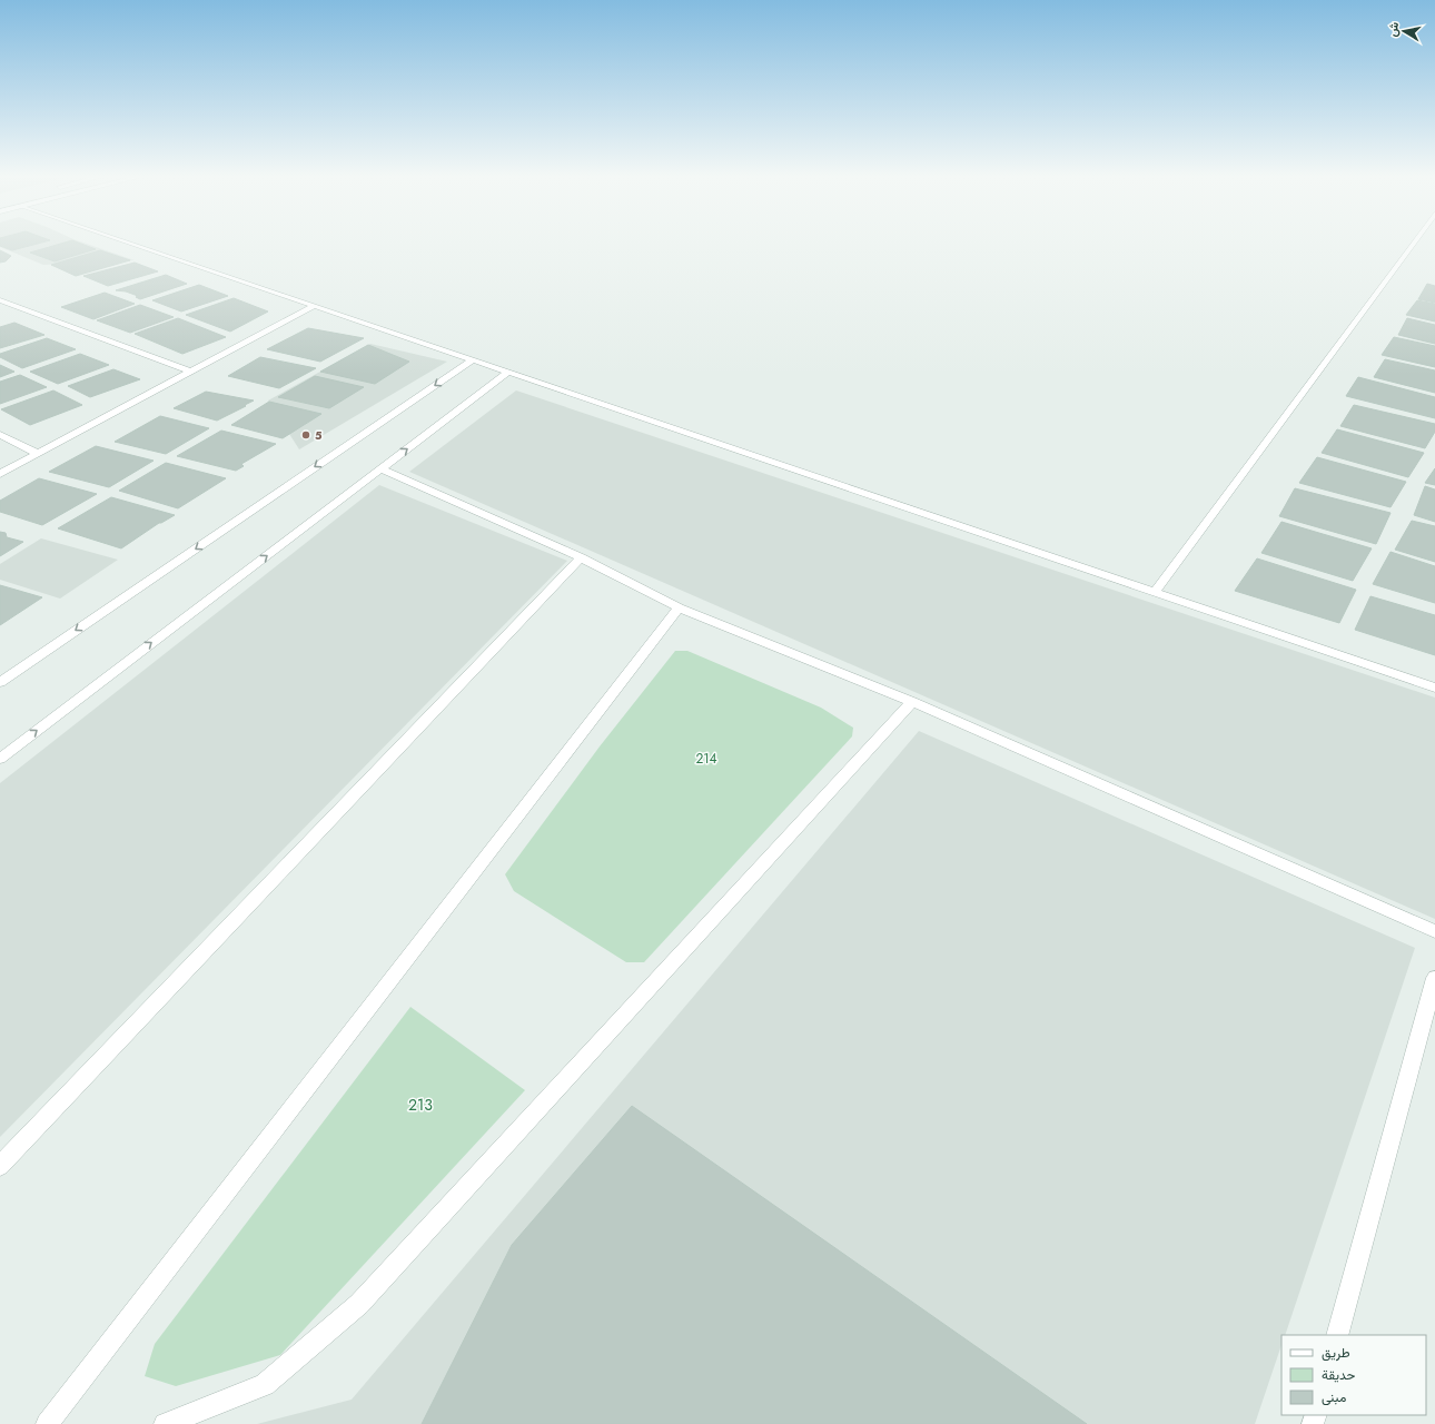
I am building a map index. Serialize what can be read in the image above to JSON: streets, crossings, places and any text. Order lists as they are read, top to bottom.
{
  "parks": ["214", "213"],
  "places": ["5"],
  "legend": ["طريق", "حديقة", "مبنى"],
  "north": "left"
}
